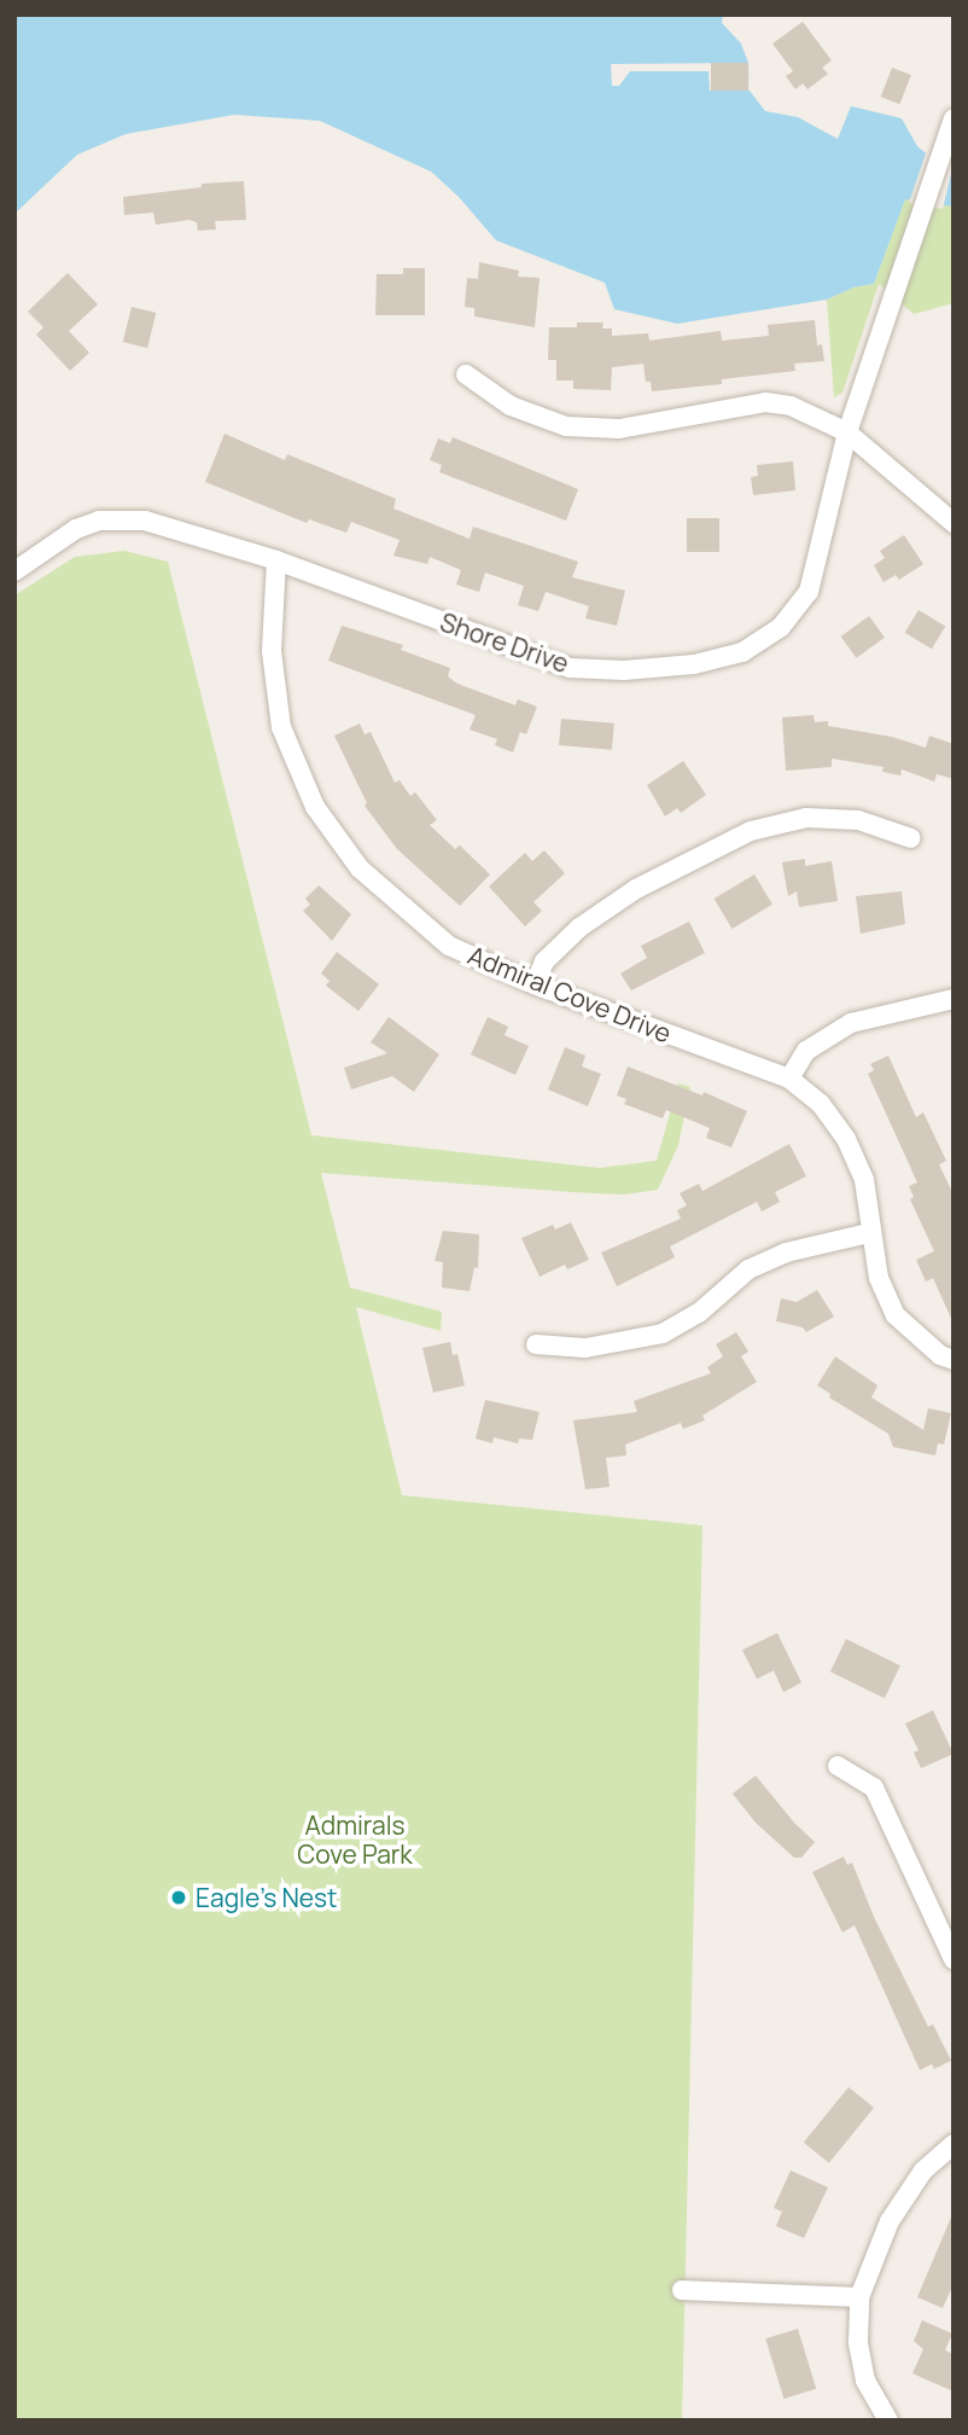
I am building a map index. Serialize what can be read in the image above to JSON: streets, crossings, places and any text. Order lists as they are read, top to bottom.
{
  "streets": {
    "street": ["Shore Drive", "Admiral Cove Drive"]
  },
  "crossings": [
    ["Shore Drive", "Admiral Cove Drive"]
  ],
  "parks": ["Admirals Cove Park"],
  "places": ["Eagle's Nest"]
}
